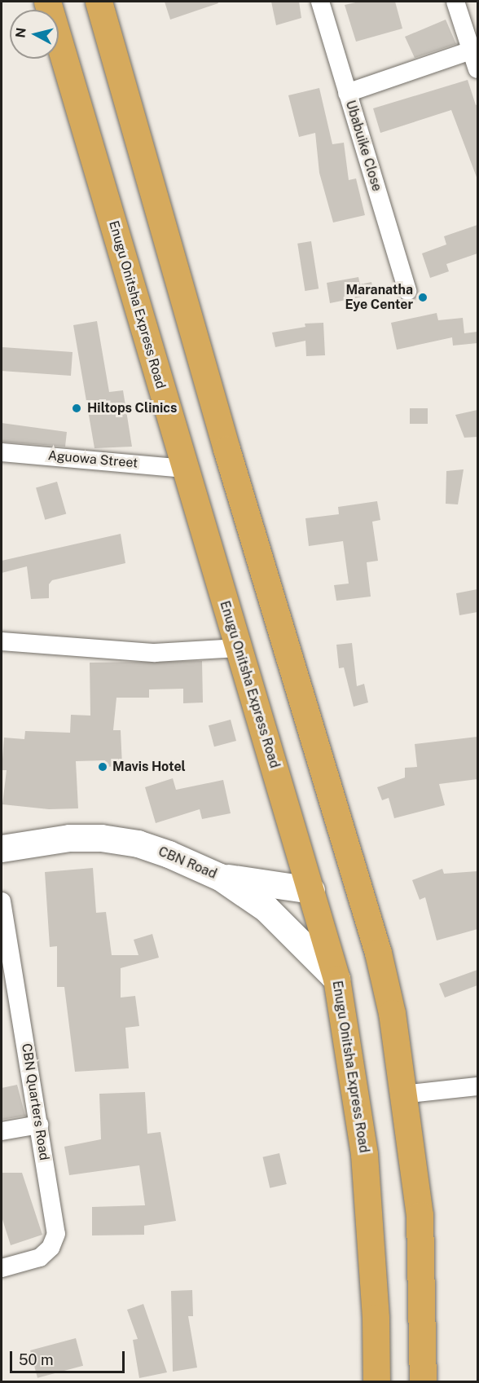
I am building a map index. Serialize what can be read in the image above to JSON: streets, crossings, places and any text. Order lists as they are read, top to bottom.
{
  "streets": {
    "highway": ["Enugu Onitsha Express Road"],
    "main road": ["CBN Road"],
    "street": ["Ubabuike Close", "Aguowa Street", "CBN Quarters Road"]
  },
  "crossings": [
    ["Enugu Onitsha Express Road", "Aguowa Street"],
    ["Enugu Onitsha Express Road", "CBN Road"]
  ],
  "places": ["Maranatha Eye Center", "Hiltops Clinics", "Mavis Hotel"],
  "scale_bar": "50 m",
  "north": "left"
}
